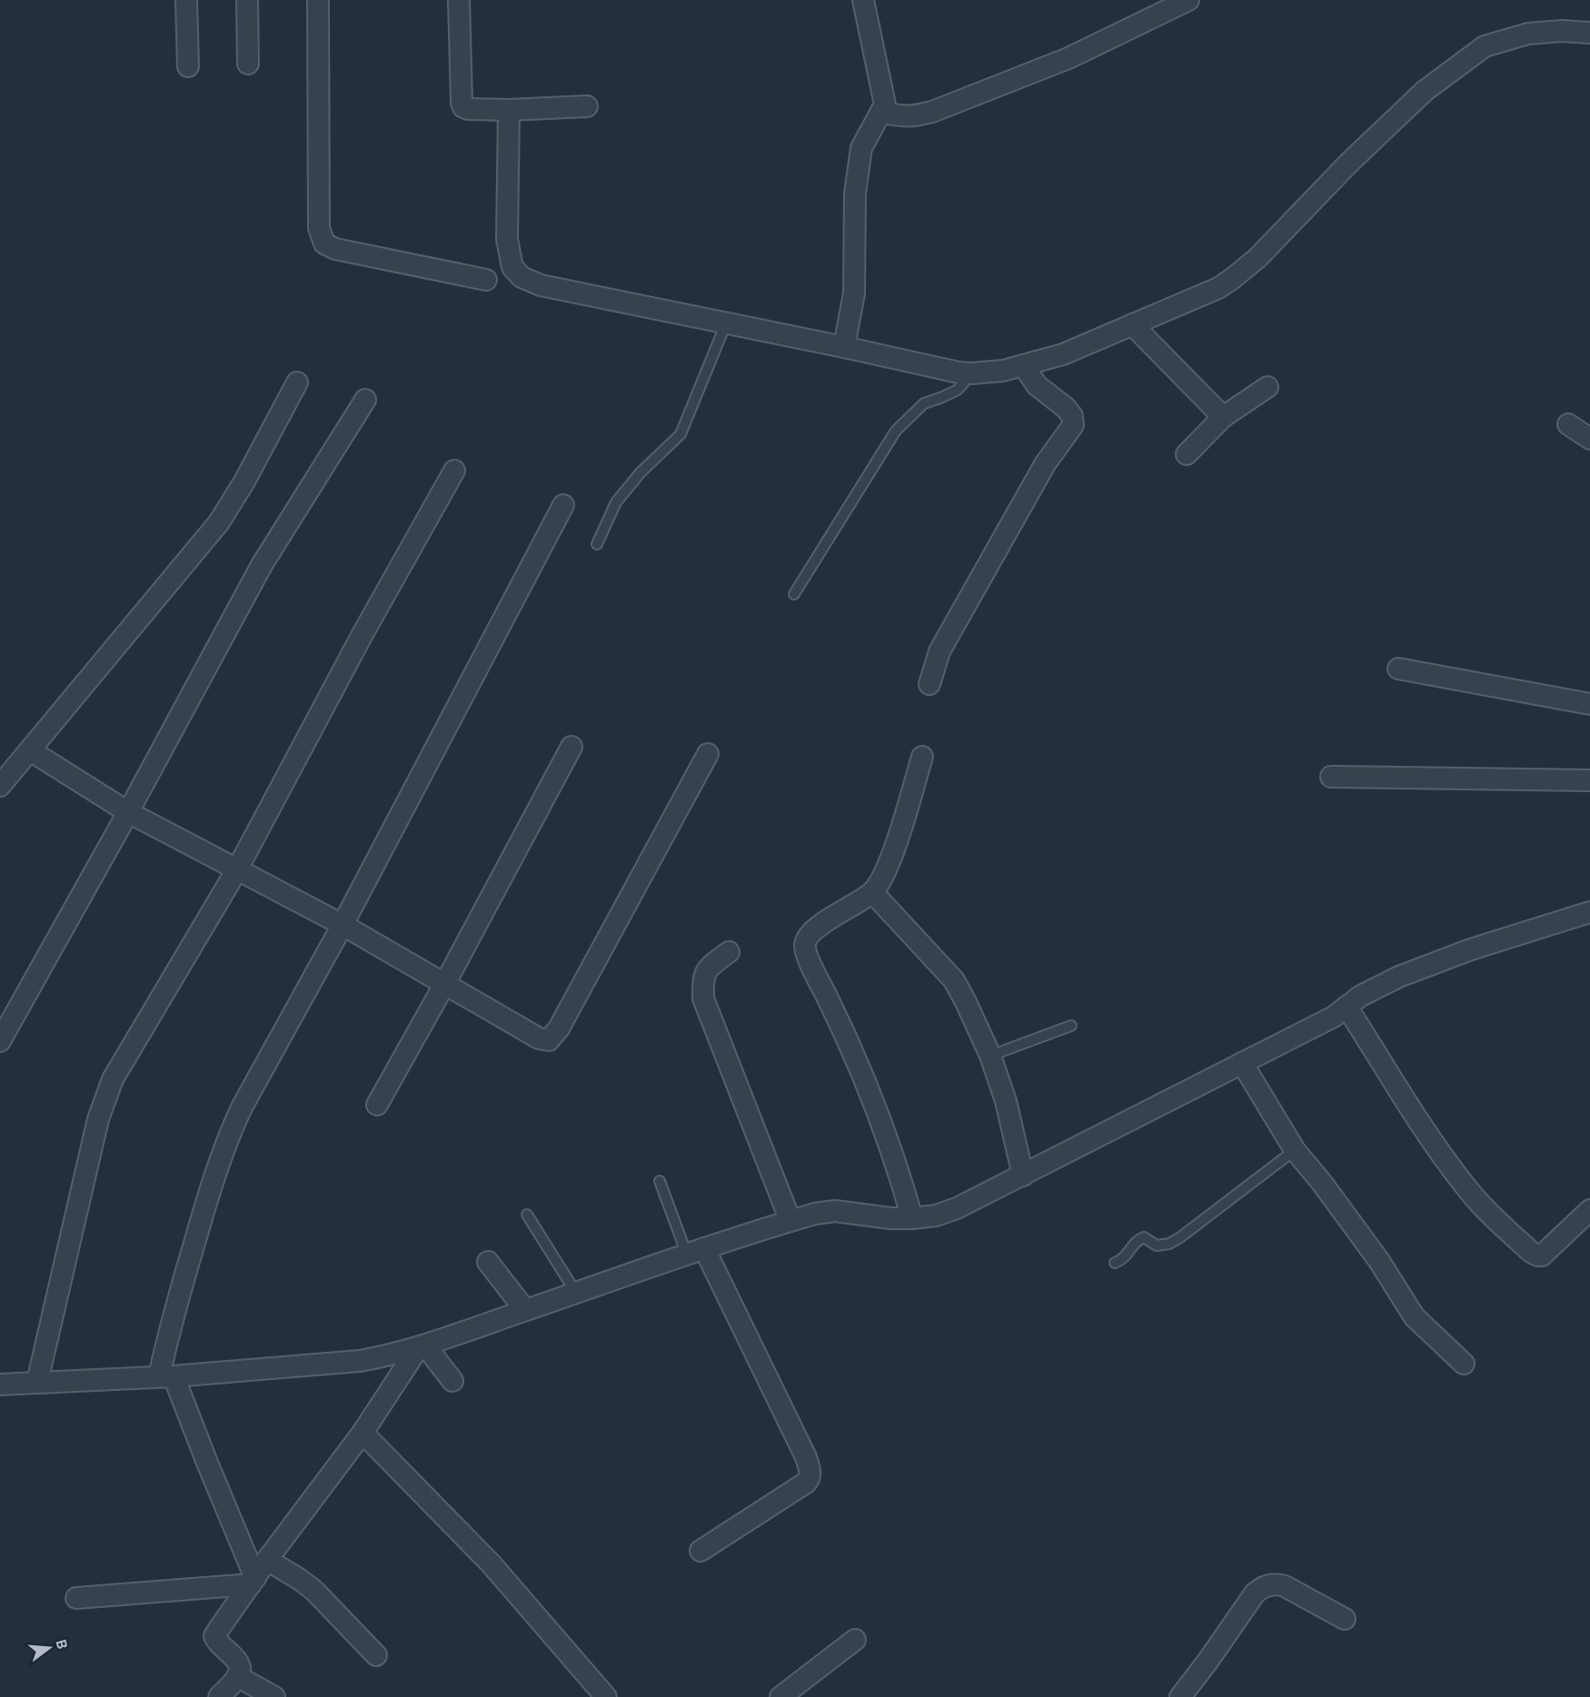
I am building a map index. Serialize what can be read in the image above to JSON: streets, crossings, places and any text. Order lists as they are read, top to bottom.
{
  "north": "right"
}
